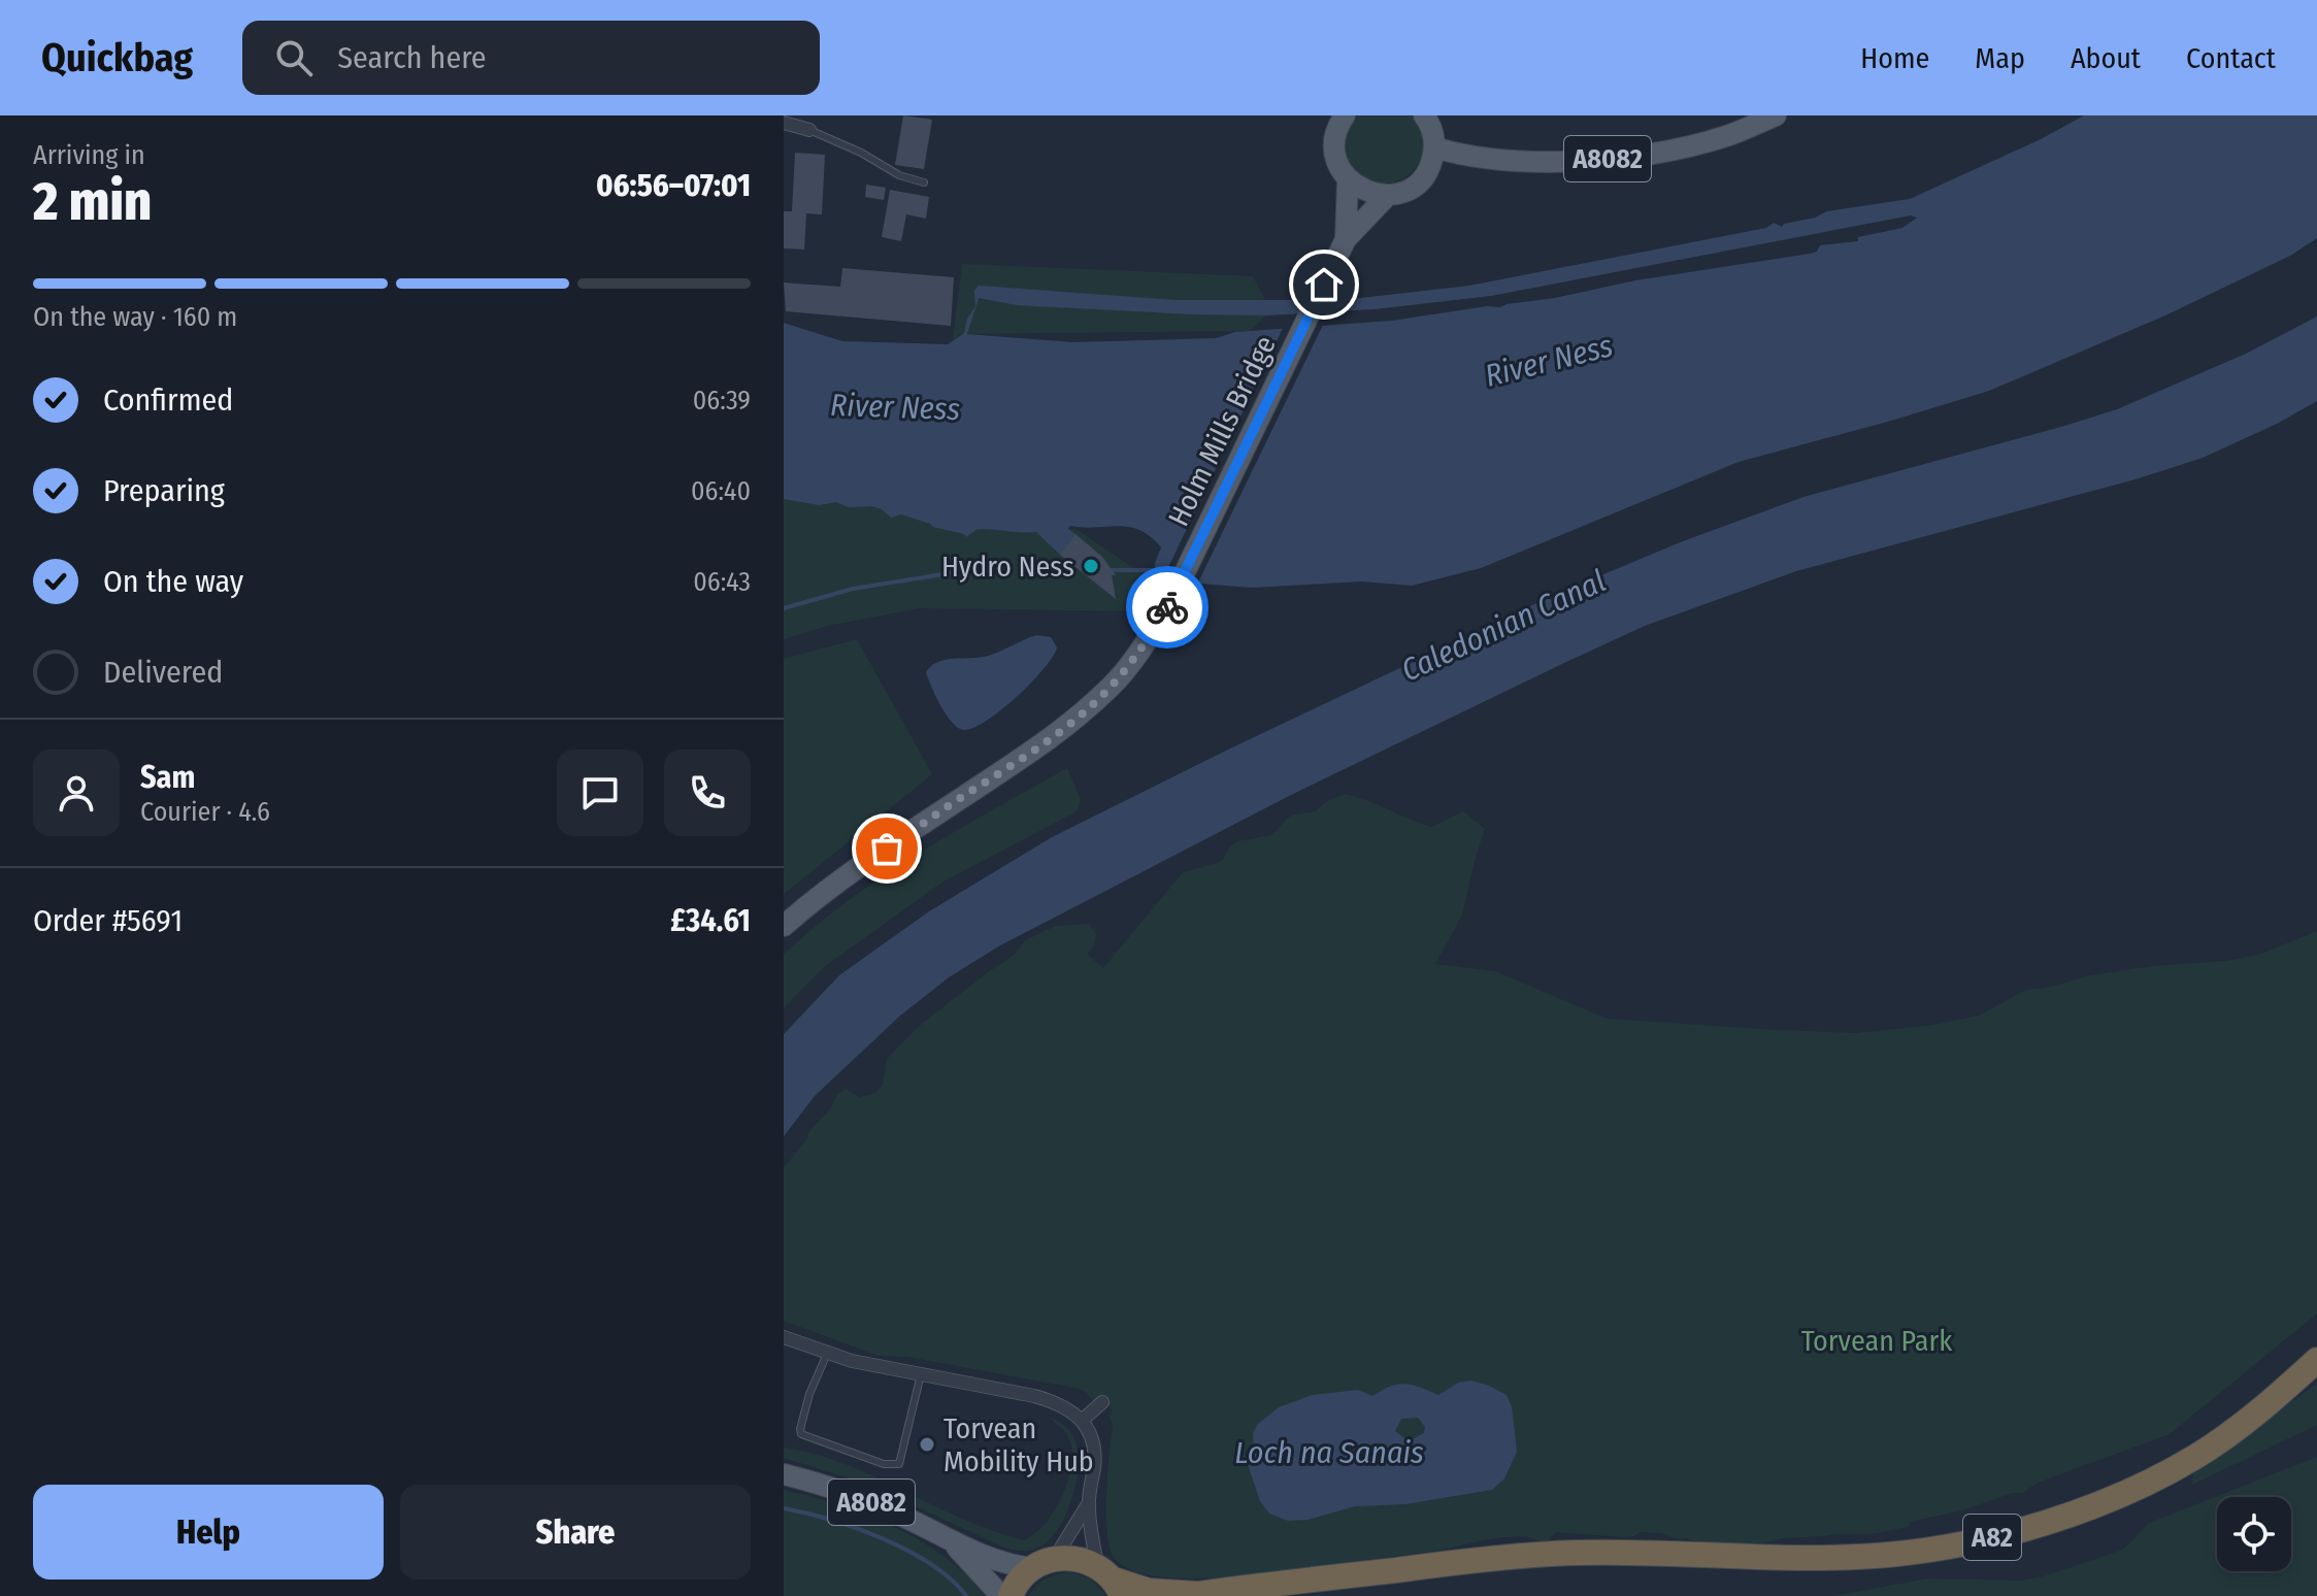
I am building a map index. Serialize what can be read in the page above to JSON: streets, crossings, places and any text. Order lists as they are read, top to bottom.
{
  "streets": {
    "highway": ["A82"],
    "main road": ["A8082", "Holm Mills Bridge"]
  },
  "water": ["River Ness", "Caledonian Canal", "Loch na Sanais"],
  "parks": ["Torvean Park"],
  "places": ["Hydro Ness", "Torvean Mobility Hub"],
  "page": {
    "header": "Quickbag",
    "search": "Search here",
    "nav": [
      "Home",
      "Map",
      "About",
      "Contact"
    ],
    "heading": ["2 min", "Arriving in", "06:56–07:01"],
    "panel": [
      "Sam",
      "Courier · 4.6",
      "Order #5691",
      "£34.61"
    ],
    "bar": "On the way · 160 m",
    "list": [
      ["Confirmed", "06:39"],
      ["Preparing", "06:40"],
      ["On the way", "06:43"],
      "Delivered"
    ],
    "buttons": ["Help", "Share"]
  }
}
